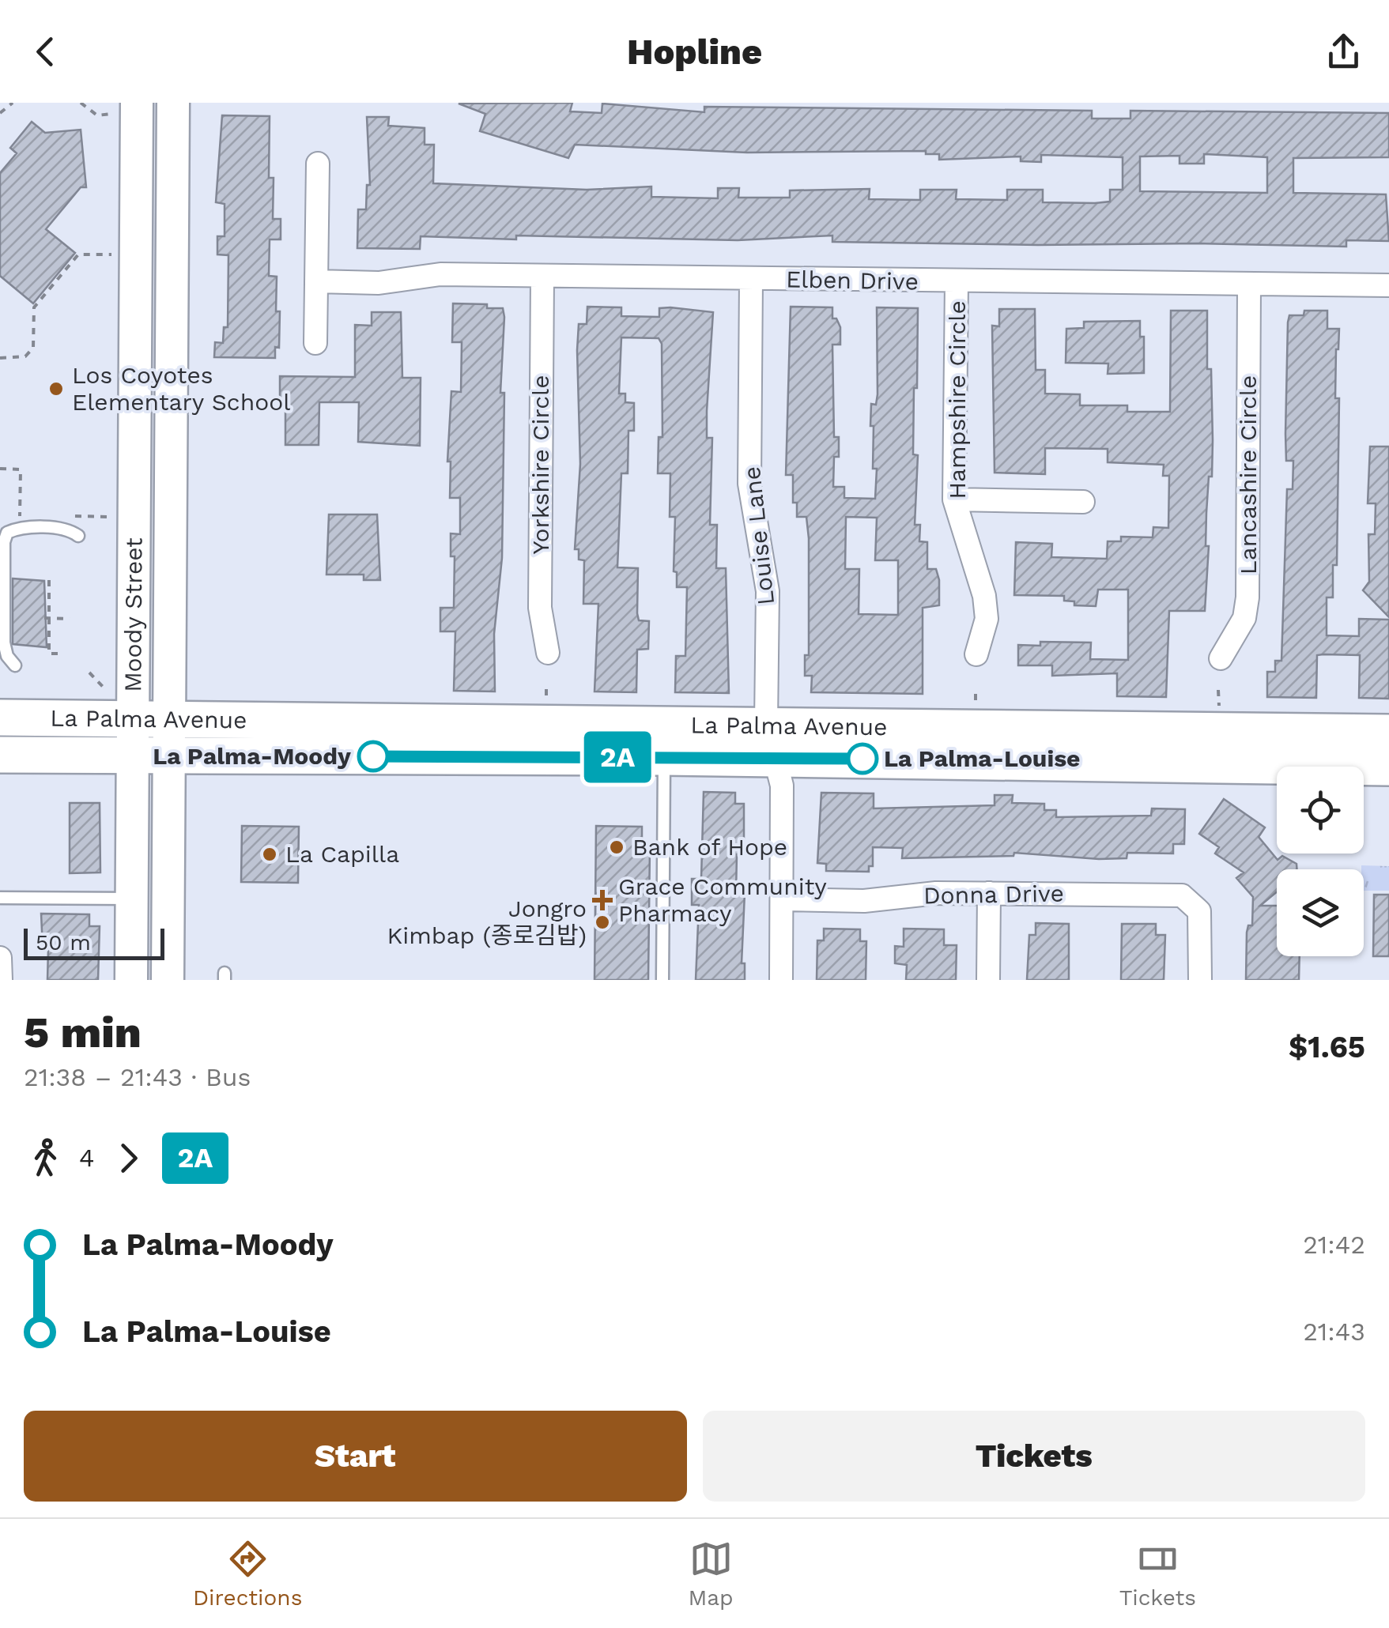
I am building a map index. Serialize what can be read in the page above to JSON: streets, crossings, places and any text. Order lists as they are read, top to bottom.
{
  "streets": {
    "main road": ["Moody Street", "La Palma Avenue"],
    "street": [
      "Elben Drive",
      "Hampshire Circle",
      "Yorkshire Circle",
      "Lancashire Circle",
      "Louise Lane",
      "Donna Drive"
    ]
  },
  "crossings": [
    ["Elben Drive", "Hampshire Circle"],
    ["Elben Drive", "Yorkshire Circle"],
    ["Elben Drive", "Lancashire Circle"],
    ["Elben Drive", "Louise Lane"],
    ["Louise Lane", "La Palma Avenue"],
    ["Louise Lane", "Donna Drive"],
    ["Moody Street", "La Palma Avenue"]
  ],
  "places": {
    "other": [
      "Los Coyotes Elementary School",
      "La Palma-Moody",
      "La Palma-Louise",
      "Bank of Hope",
      "La Capilla",
      "Jongro Kimbap (종로김밥)"
    ],
    "health": ["Grace Community Pharmacy"]
  },
  "lines": ["bus line 2A"],
  "scale_bar": "50 m",
  "page": {
    "header": "Hopline",
    "on_map": "2A",
    "scale": "50 m",
    "heading": ["5 min", "21:38 – 21:43 · Bus", "$1.65"],
    "legs": ["4", "2A"],
    "list": [
      {
        "name": "La Palma-Moody",
        "value": "21:42"
      },
      {
        "name": "La Palma-Louise",
        "value": "21:43"
      }
    ],
    "buttons": ["Start", "Tickets"],
    "tabs": ["Directions", "Map", "Tickets"]
  }
}
